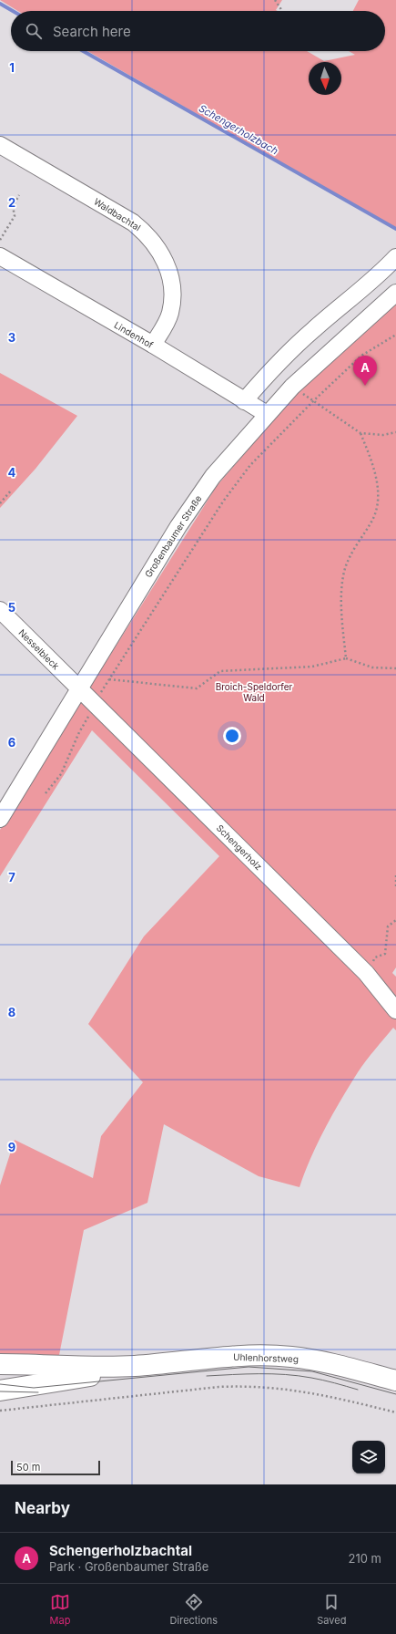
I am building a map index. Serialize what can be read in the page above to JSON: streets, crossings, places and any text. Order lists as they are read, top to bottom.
{
  "streets": {
    "main road": ["Uhlenhorstweg"],
    "street": [
      "Waldbachtal",
      "Lindenhof",
      "Großenbaumer Straße",
      "Nesselbleck",
      "Schengerholz"
    ]
  },
  "crossings": [
    ["Waldbachtal", "Lindenhof"],
    ["Lindenhof", "Großenbaumer Straße"],
    ["Großenbaumer Straße", "Nesselbleck"],
    ["Großenbaumer Straße", "Schengerholz"],
    ["Nesselbleck", "Schengerholz"]
  ],
  "water": ["Schengerholzbach"],
  "parks": ["Broich-Speldorfer Wald"],
  "scale_bar": "50 m",
  "north": "bottom",
  "page": {
    "search": "Search here",
    "pins": "A",
    "scale": "50 m",
    "heading": "Nearby",
    "list": [
      {
        "mark": "A",
        "name": "Schengerholzbachtal",
        "note": "Park · Großenbaumer Straße",
        "value": "210 m"
      }
    ],
    "nav": ["Map", "Directions", "Saved"]
  },
  "grid": {
    "rows": [
      "1",
      "2",
      "3",
      "4",
      "5",
      "6",
      "7",
      "8",
      "9"
    ]
  }
}
